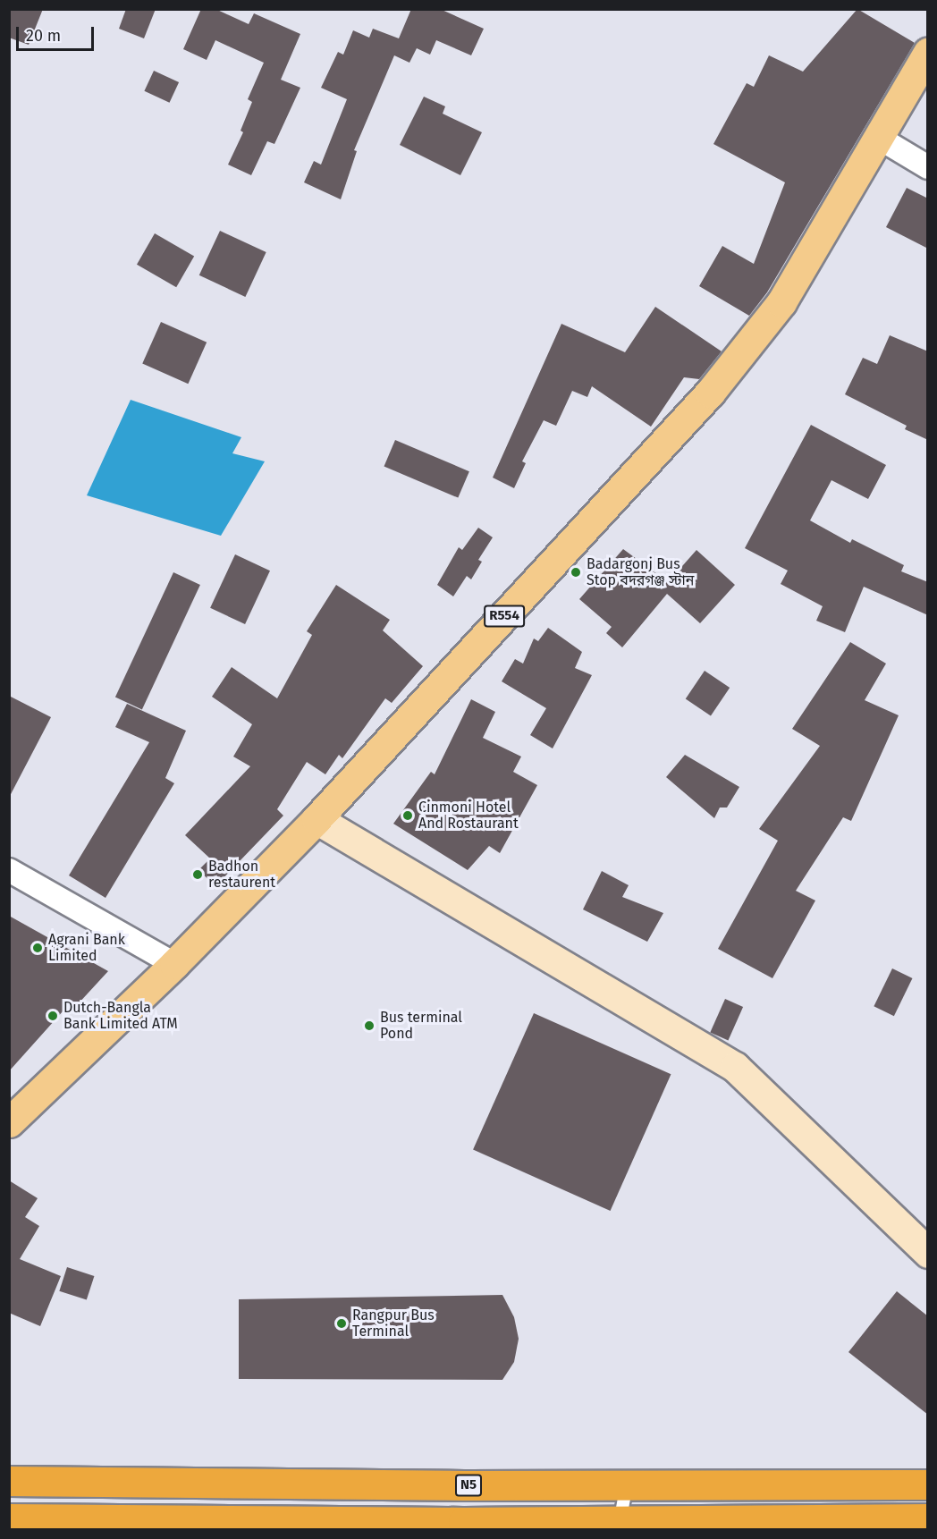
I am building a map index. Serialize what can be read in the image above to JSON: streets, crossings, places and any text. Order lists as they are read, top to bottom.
{
  "streets": {
    "highway": ["N5"],
    "main road": ["R554"]
  },
  "places": [
    "Badargonj Bus Stop বদরগঞ্জ স্টান",
    "Cinmoni Hotel And Rostaurant",
    "Badhon restaurent",
    "Agrani Bank Limited",
    "Dutch-Bangla Bank Limited ATM",
    "Bus terminal Pond",
    "Rangpur Bus Terminal"
  ],
  "scale_bar": "20 m"
}
